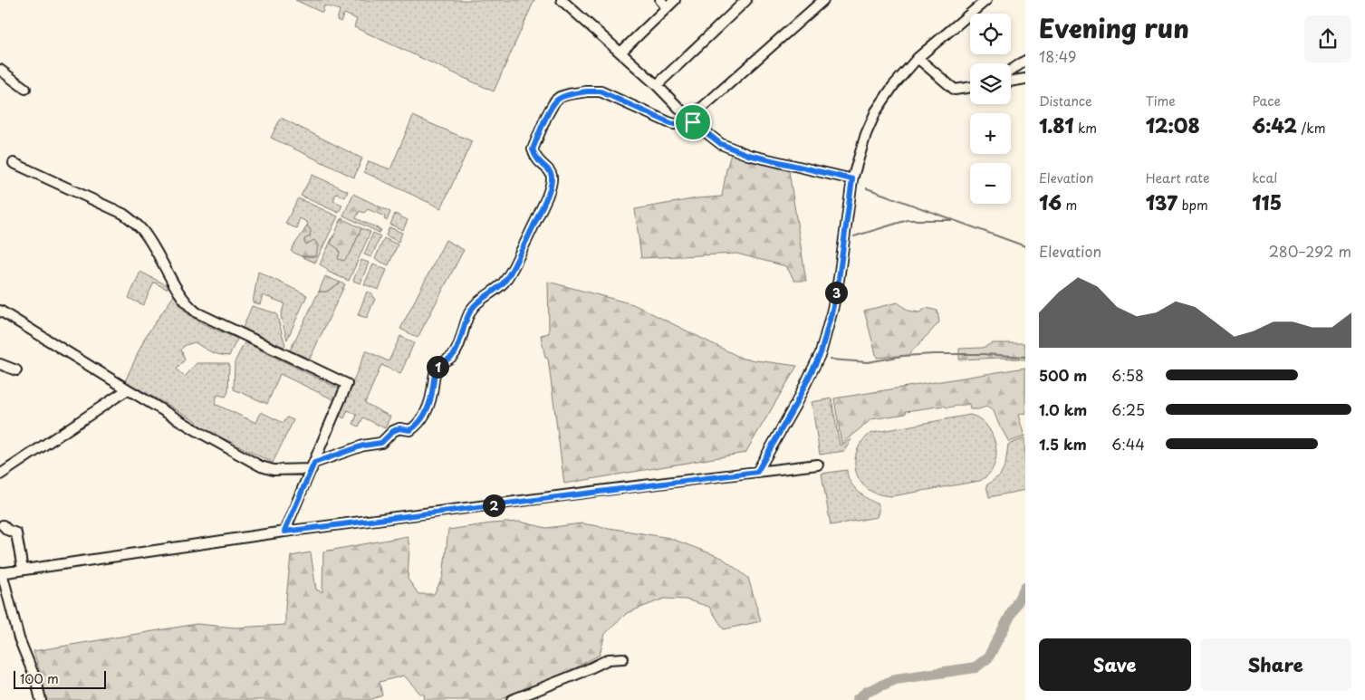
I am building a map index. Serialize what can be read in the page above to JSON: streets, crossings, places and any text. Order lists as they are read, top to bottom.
{
  "scale_bar": "100 m",
  "page": {
    "heading": ["Evening run", "18:49"],
    "map_buttons": ["+", "−"],
    "stats": [
      ["Distance", "1.81 km"],
      ["Time", "12:08"],
      ["Pace", "6:42 /km"],
      ["Elevation", "16 m"],
      ["Heart rate", "137 bpm"],
      ["kcal", "115"]
    ],
    "chart": ["Elevation", "280–292 m"],
    "pins": ["3", "1", "2"],
    "list": [
      {
        "name": "500 m",
        "note": "6:58"
      },
      {
        "name": "1.0 km",
        "note": "6:25"
      },
      {
        "name": "1.5 km",
        "note": "6:44"
      }
    ],
    "buttons": ["Save", "Share"],
    "scale": "100 m"
  }
}
